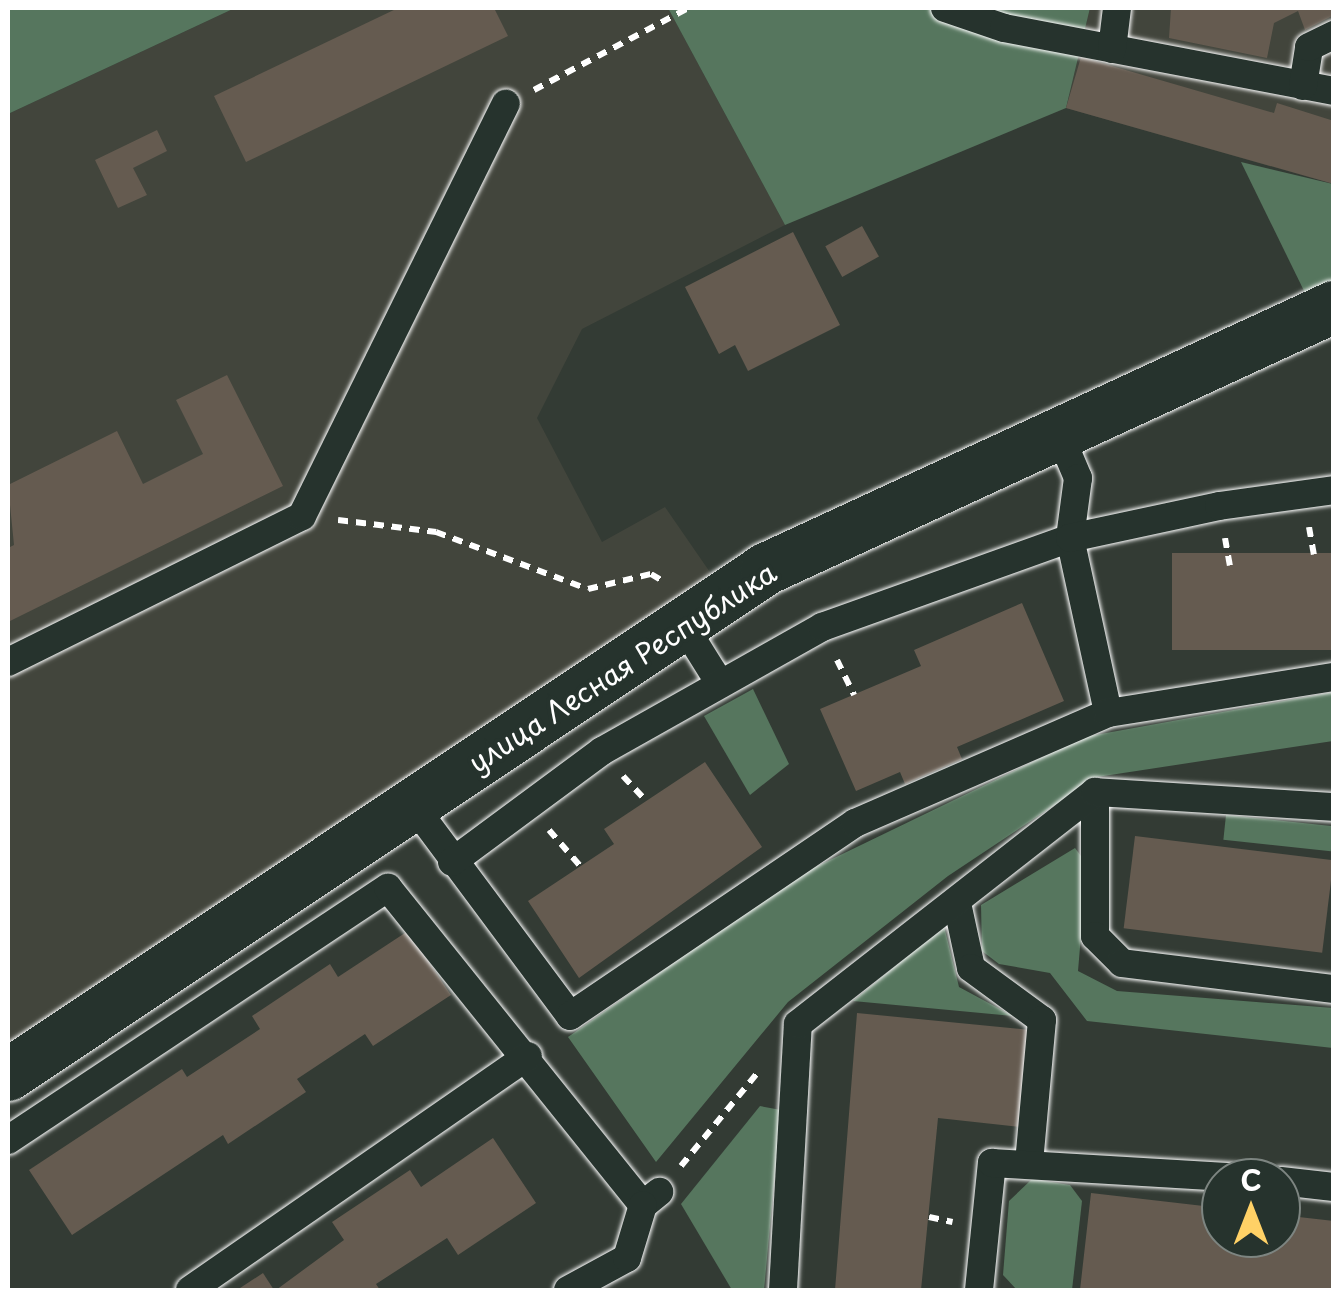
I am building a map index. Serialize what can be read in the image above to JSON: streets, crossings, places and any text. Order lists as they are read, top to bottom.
{
  "streets": {
    "street": ["улица Лесная Республика"]
  },
  "north": "top"
}
